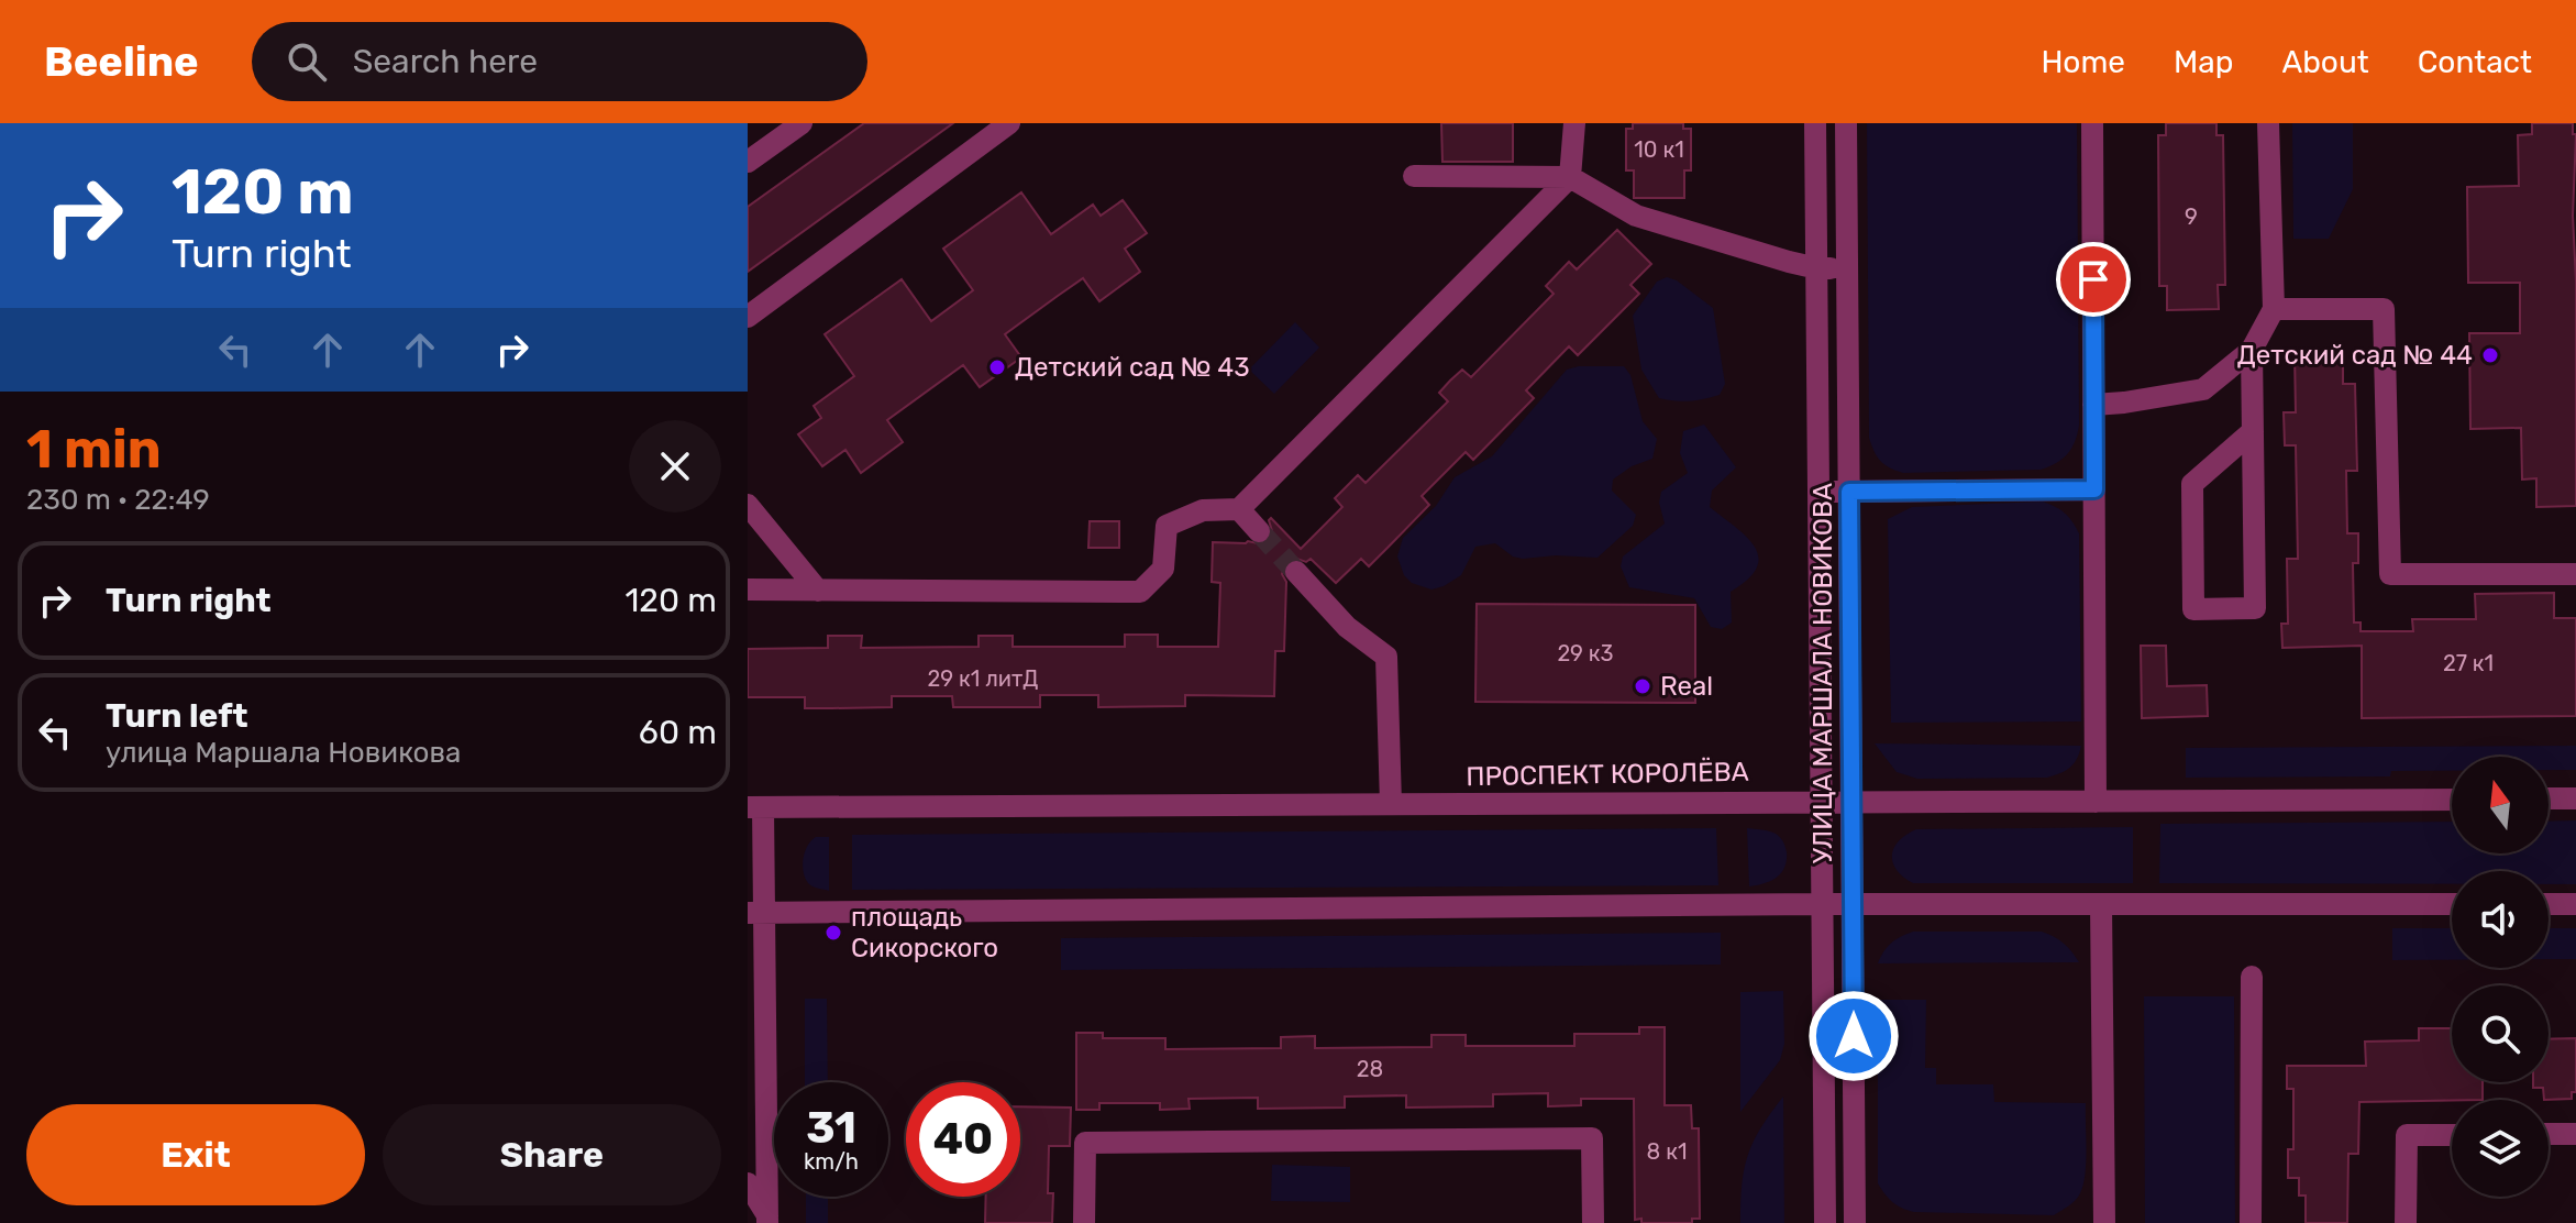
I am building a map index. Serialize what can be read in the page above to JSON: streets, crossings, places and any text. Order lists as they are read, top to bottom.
{
  "streets": {
    "street": ["УЛИЦА МАРШАЛА НОВИКОВА", "ПРОСПЕКТ КОРОЛЁВА"]
  },
  "crossings": [
    ["УЛИЦА МАРШАЛА НОВИКОВА", "ПРОСПЕКТ КОРОЛЁВА"]
  ],
  "places": [
    "Детский сад № 44",
    "Детский сад № 43",
    "Real",
    "площадь Сикорского"
  ],
  "house_numbers": [
    "10 к1",
    "9",
    "29 к3",
    "27 к1",
    "29 к1 литД",
    "28",
    "8 к1"
  ],
  "north": "top",
  "page": {
    "header": "Beeline",
    "search": "Search here",
    "nav": [
      "Home",
      "Map",
      "About",
      "Contact"
    ],
    "turn": ["120 m", "Turn right"],
    "heading": ["1 min", "230 m · 22:49"],
    "list": [
      {
        "name": "Turn right",
        "value": "120 m"
      },
      {
        "name": "Turn left",
        "note": "улица Маршала Новикова",
        "value": "60 m"
      }
    ],
    "speed": "31 km/h",
    "limit": "40",
    "buttons": ["Exit", "Share"]
  }
}
